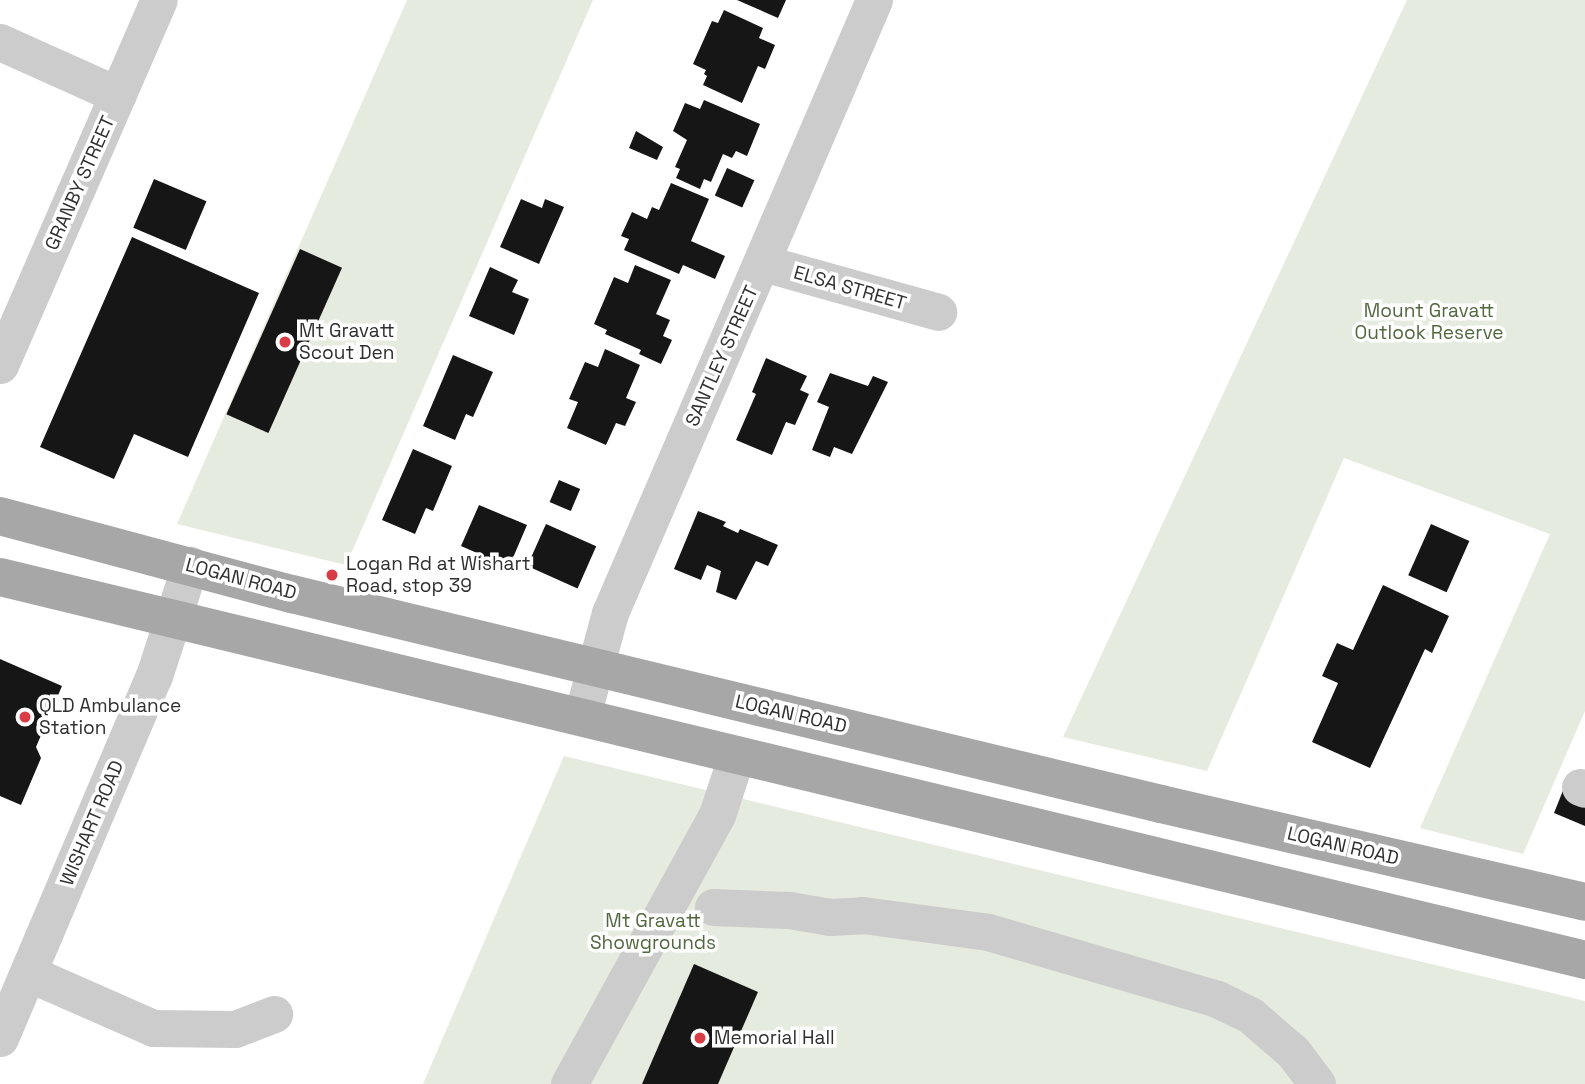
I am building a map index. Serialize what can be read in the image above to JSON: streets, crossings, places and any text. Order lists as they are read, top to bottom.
{
  "streets": {
    "main road": ["LOGAN ROAD"],
    "street": [
      "GRANBY STREET",
      "ELSA STREET",
      "SANTLEY STREET",
      "WISHART ROAD"
    ]
  },
  "crossings": [
    ["ELSA STREET", "SANTLEY STREET"],
    ["SANTLEY STREET", "LOGAN ROAD"],
    ["LOGAN ROAD", "WISHART ROAD"]
  ],
  "parks": ["Mount Gravatt Outlook Reserve", "Mt Gravatt Showgrounds"],
  "places": [
    "Mt Gravatt Scout Den",
    "Logan Rd at Wishart Road, stop 39",
    "QLD Ambulance Station",
    "Memorial Hall"
  ]
}
